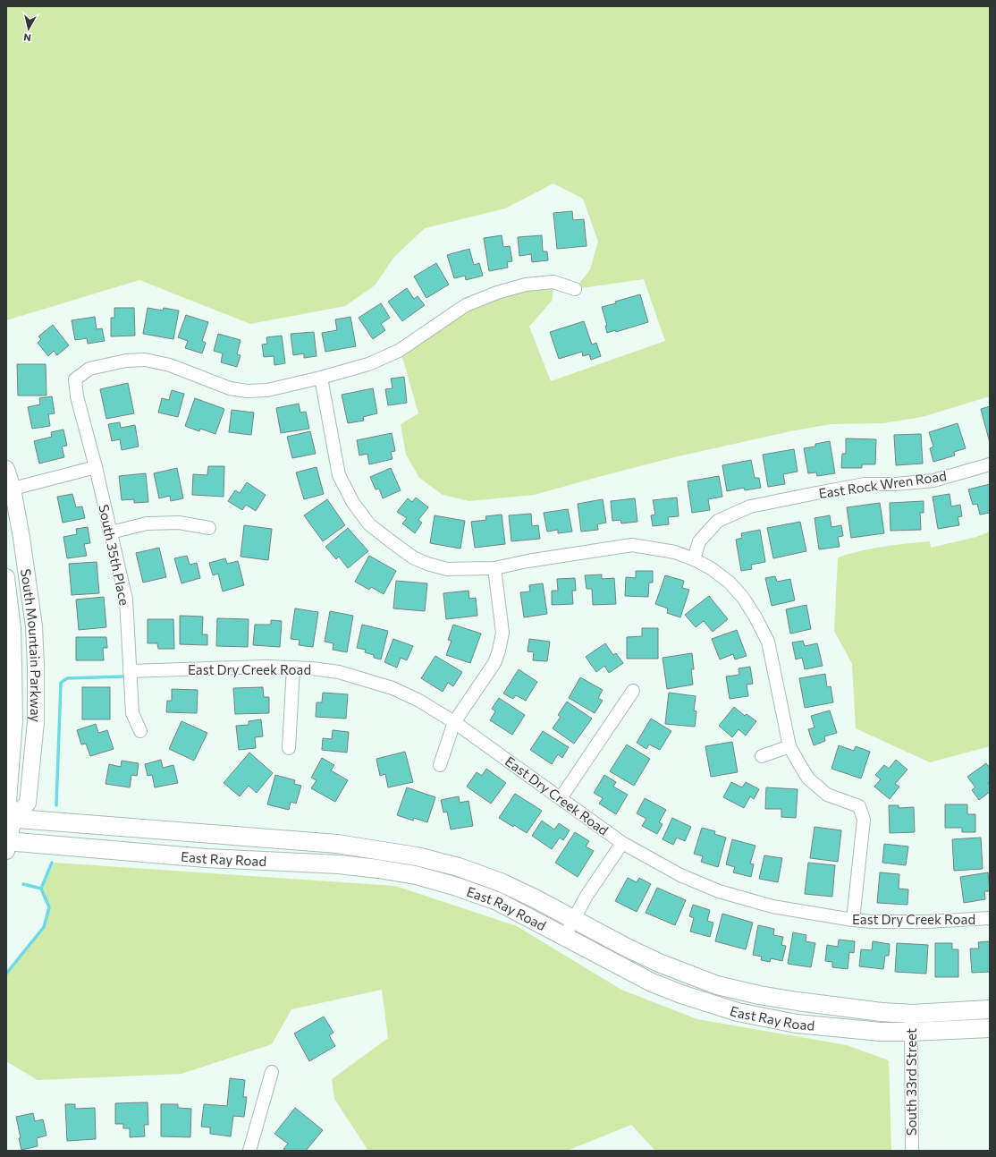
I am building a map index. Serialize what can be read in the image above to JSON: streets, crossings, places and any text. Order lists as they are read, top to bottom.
{
  "streets": {
    "main road": ["East Ray Road"],
    "street": [
      "East Rock Wren Road",
      "South 35th Place",
      "South Mountain Parkway",
      "East Dry Creek Road",
      "South 33rd Street"
    ]
  },
  "crossings": [
    ["South 35th Place", "East Dry Creek Road"],
    ["South Mountain Parkway", "East Ray Road"],
    ["East Ray Road", "South 33rd Street"]
  ],
  "north": "bottom"
}
